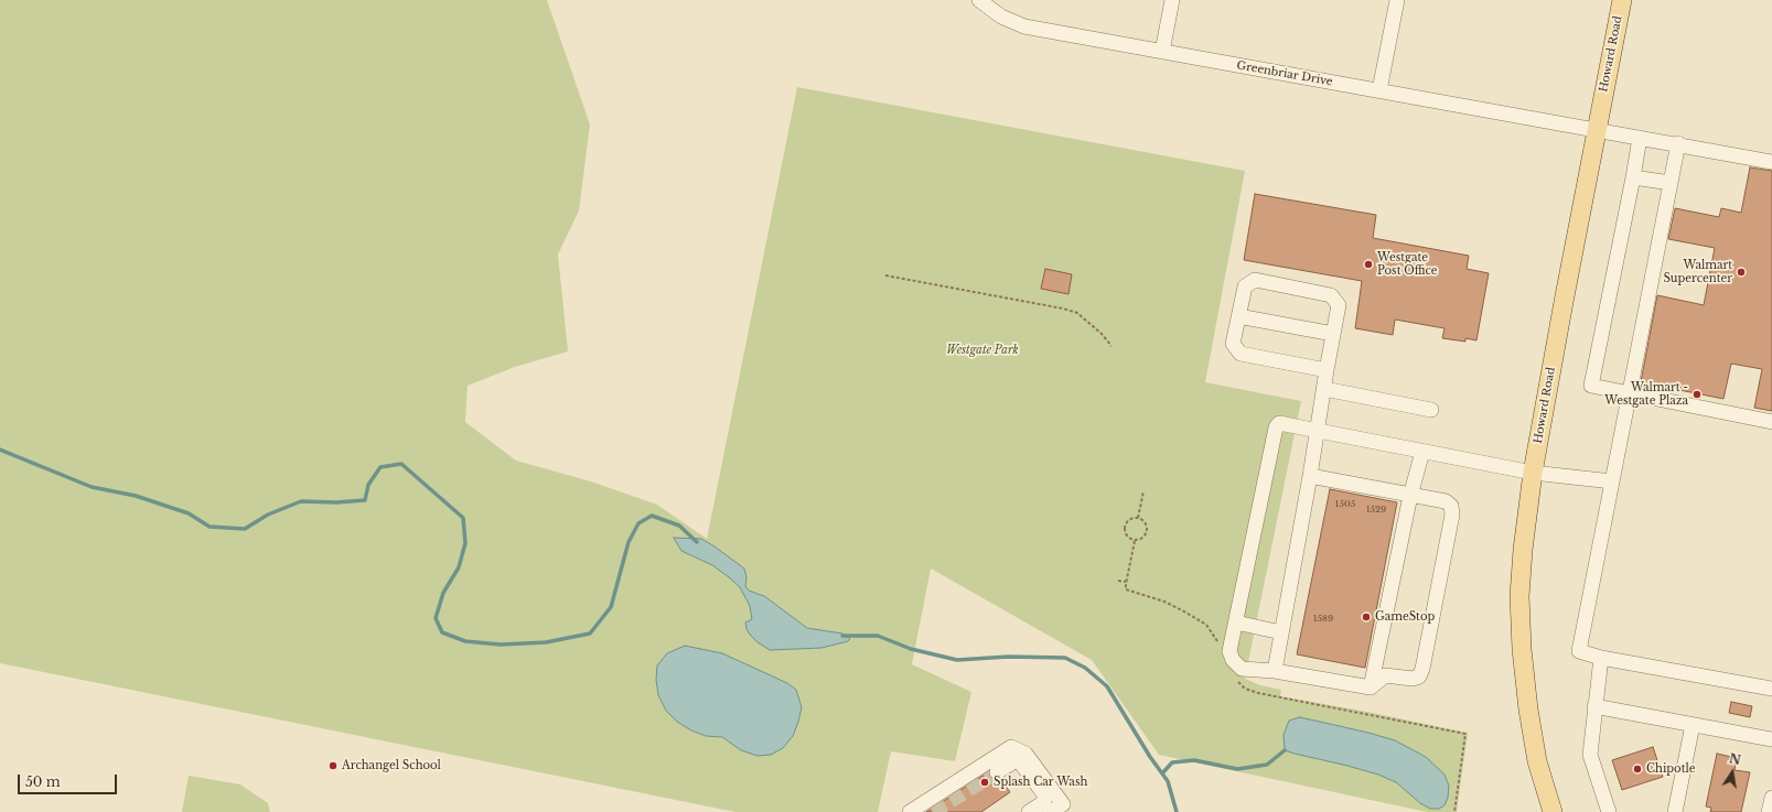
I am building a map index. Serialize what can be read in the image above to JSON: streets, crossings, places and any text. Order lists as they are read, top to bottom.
{
  "streets": {
    "main road": ["Howard Road"],
    "street": ["Greenbriar Drive"]
  },
  "crossings": [
    ["Howard Road", "Greenbriar Drive"]
  ],
  "parks": ["Westgate Park"],
  "places": [
    "Westgate Post Office",
    "Walmart Supercenter",
    "Walmart - Westgate Plaza",
    "GameStop",
    "Archangel School",
    "Chipotle",
    "Splash Car Wash"
  ],
  "house_numbers": ["1505", "1529", "1589"],
  "scale_bar": "50 m",
  "north": "top"
}
